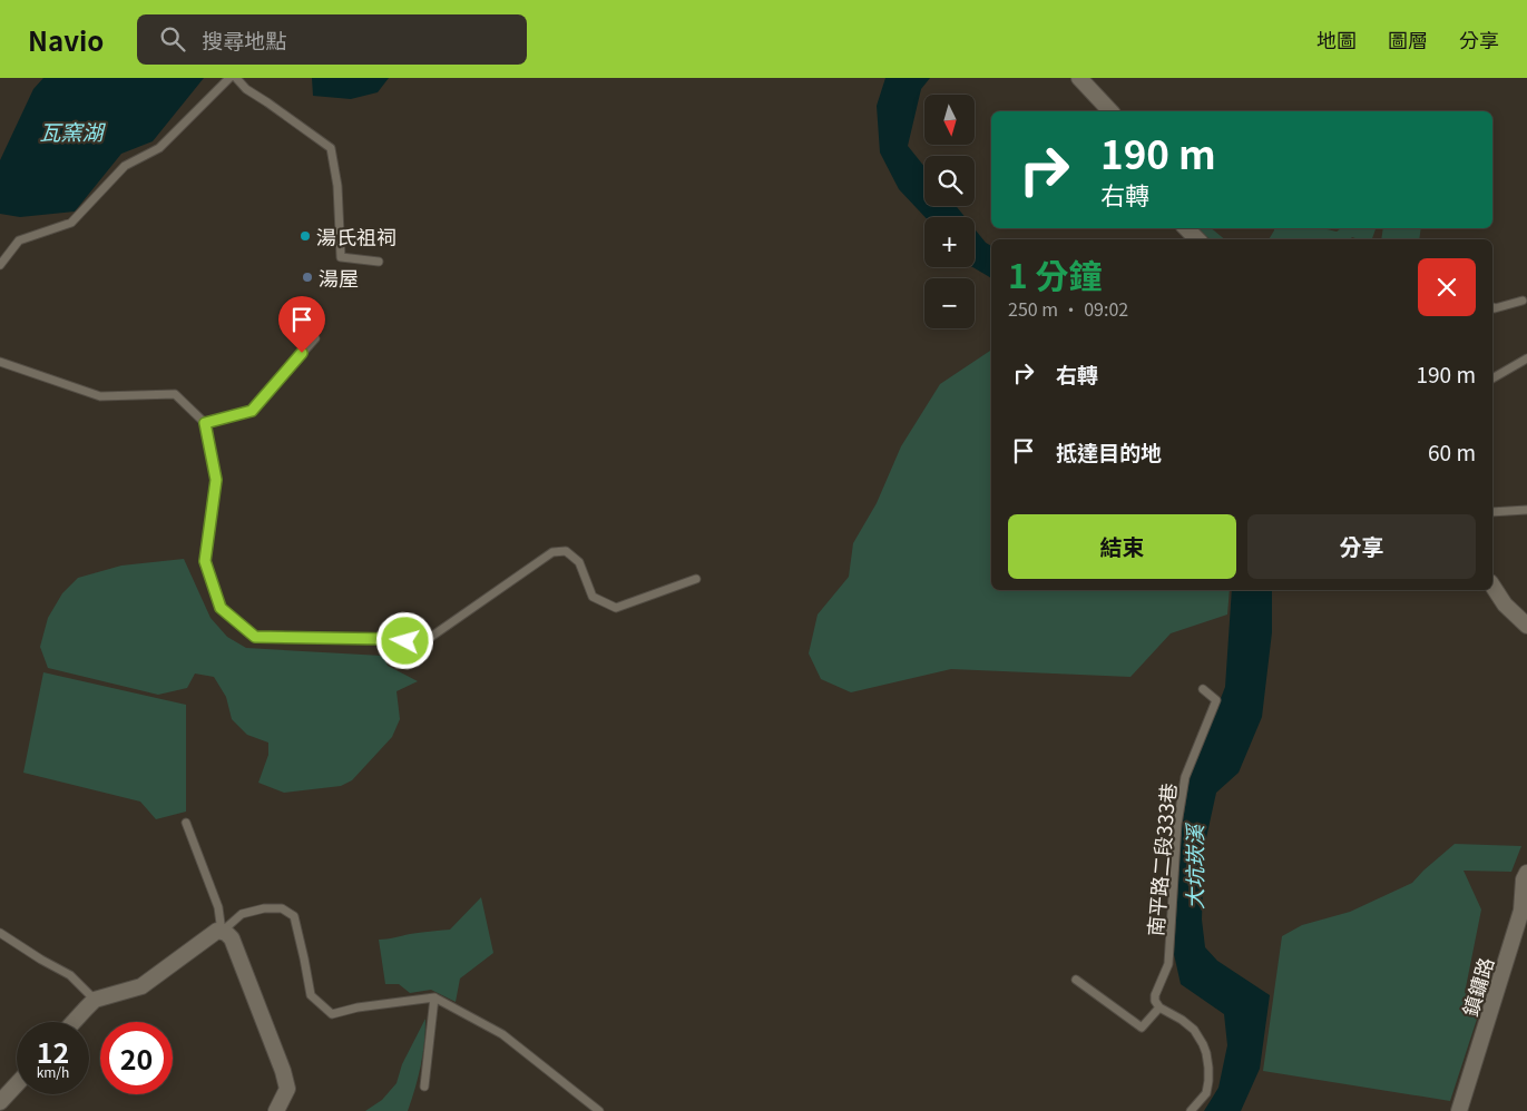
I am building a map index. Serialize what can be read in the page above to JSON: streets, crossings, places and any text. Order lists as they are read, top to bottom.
{
  "streets": {
    "street": ["鎮鏞路"],
    "lane": ["南平路二段333巷"]
  },
  "water": ["瓦窯湖", "大坑崁溪"],
  "places": ["湯氏祖祠", "湯屋"],
  "north": "bottom",
  "page": {
    "header": "Navio",
    "search": "搜尋地點",
    "nav": ["地圖", "圖層", "分享"],
    "map_buttons": ["+", "−"],
    "turn": ["190 m", "右轉"],
    "heading": ["1 分鐘", "250 m · 09:02"],
    "list": [
      {
        "name": "右轉",
        "value": "190 m"
      },
      {
        "name": "抵達目的地",
        "value": "60 m"
      }
    ],
    "buttons": ["結束", "分享"],
    "speed": "12 km/h",
    "limit": "20"
  }
}
